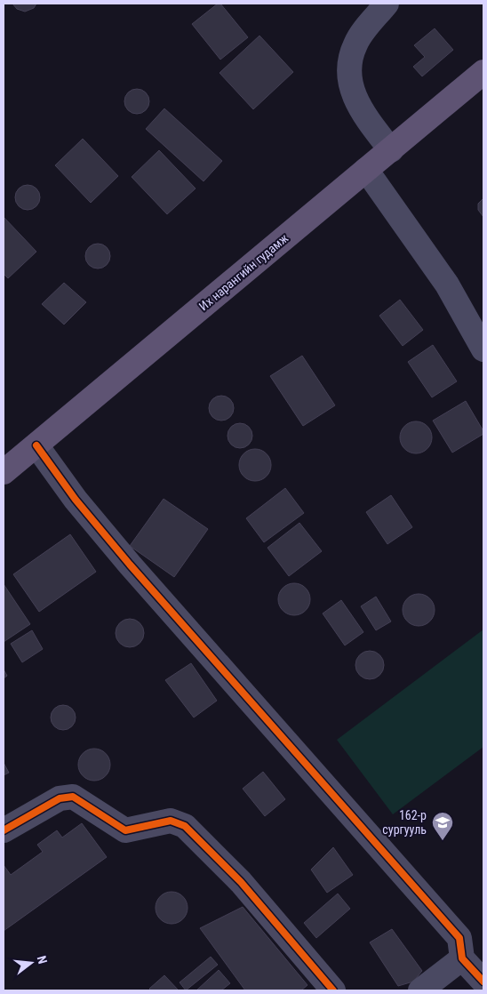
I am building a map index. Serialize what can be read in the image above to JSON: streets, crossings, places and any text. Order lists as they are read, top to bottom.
{
  "streets": {
    "main road": ["Их нарангийн гудамж"]
  },
  "places": {
    "school or university": ["162-р сургууль"]
  },
  "north": "right"
}
